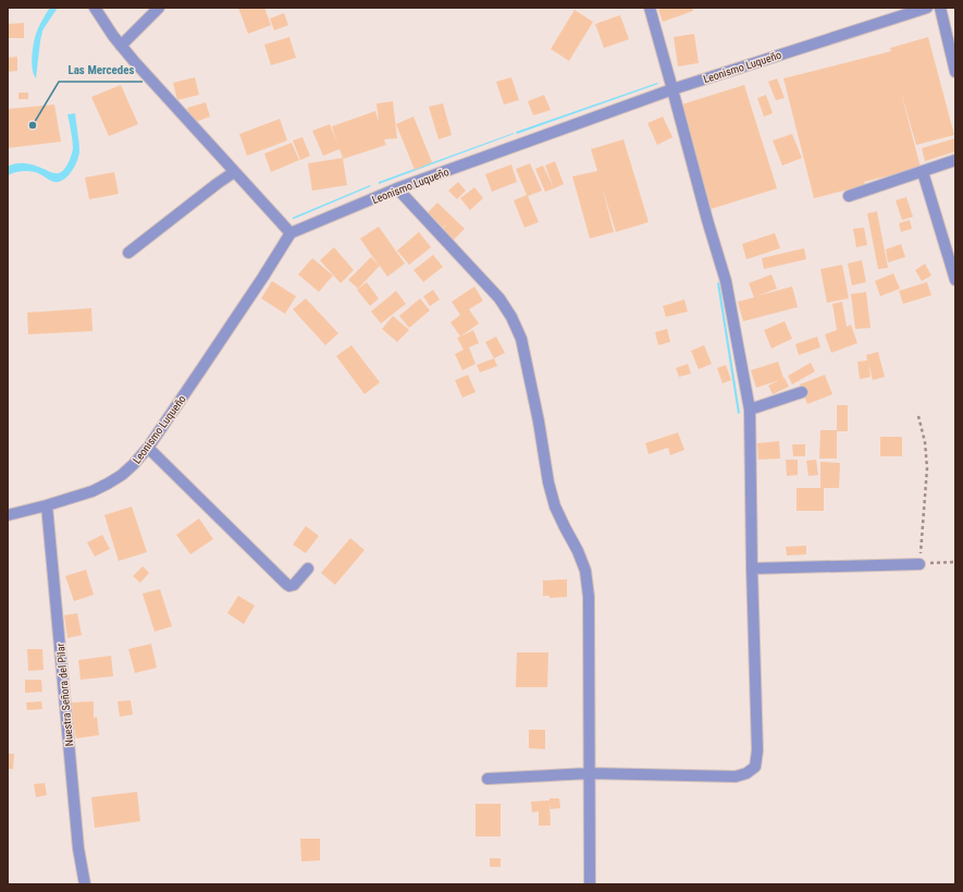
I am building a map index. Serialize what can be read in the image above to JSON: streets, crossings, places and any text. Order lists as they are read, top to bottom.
{
  "streets": {
    "street": ["Leonismo Luqueño", "Nuestra Señora del Pilar"]
  },
  "crossings": [
    ["Leonismo Luqueño", "Nuestra Señora del Pilar"]
  ],
  "places": ["Las Mercedes"]
}
